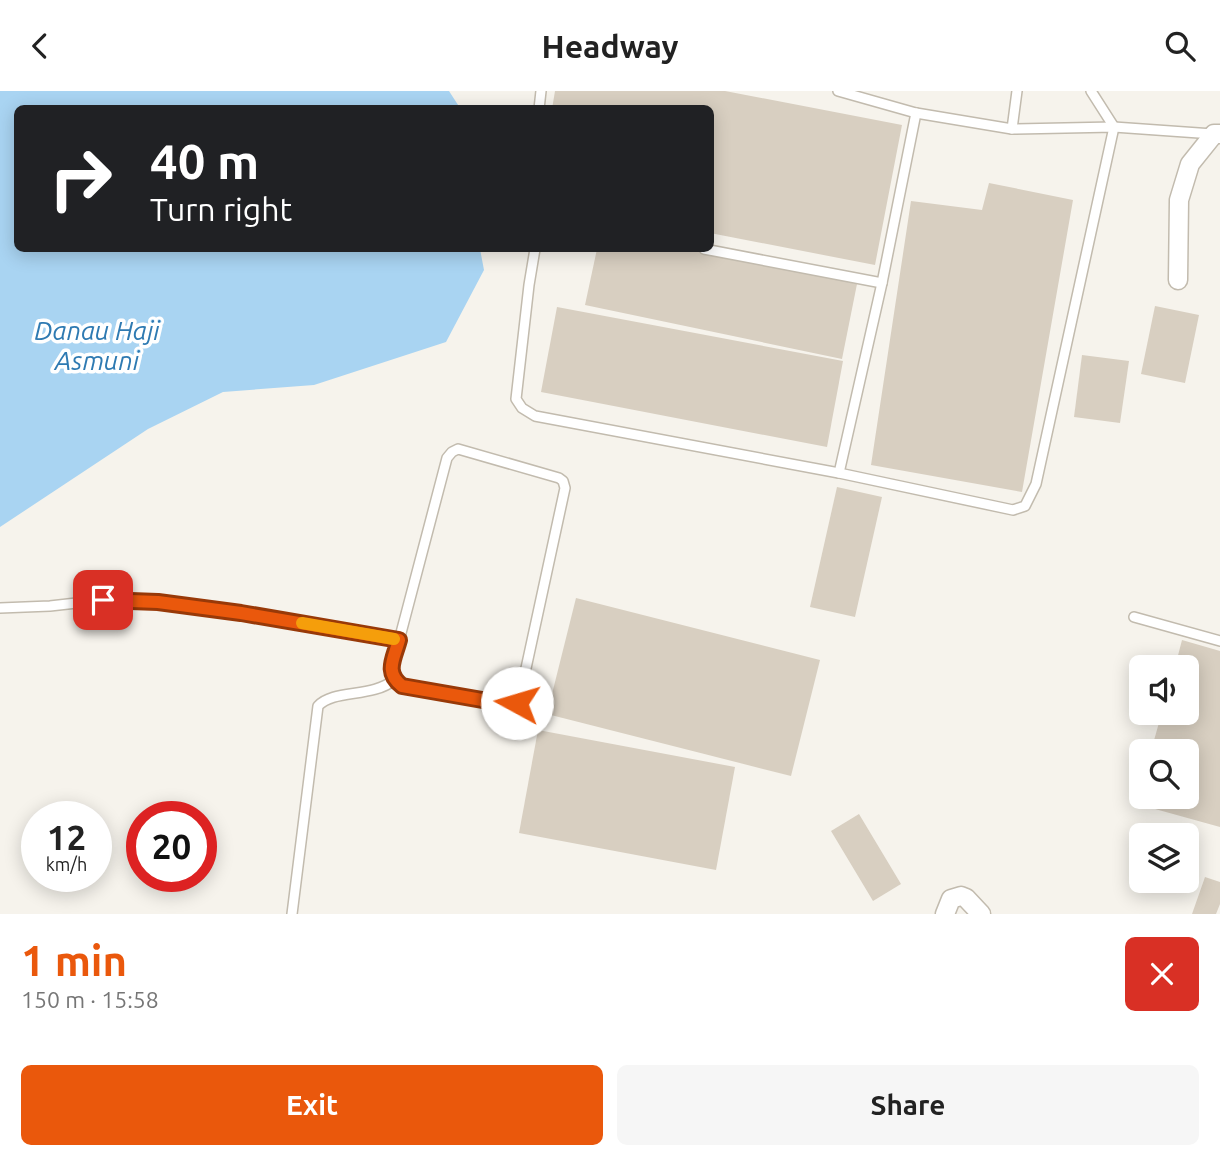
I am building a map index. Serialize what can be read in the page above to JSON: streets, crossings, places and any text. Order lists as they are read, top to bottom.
{
  "water": ["Danau Haji Asmuni"],
  "page": {
    "header": "Headway",
    "turn": ["40 m", "Turn right"],
    "speed": "12 km/h",
    "limit": "20",
    "heading": ["1 min", "150 m · 15:58"],
    "buttons": ["Exit", "Share"]
  }
}
